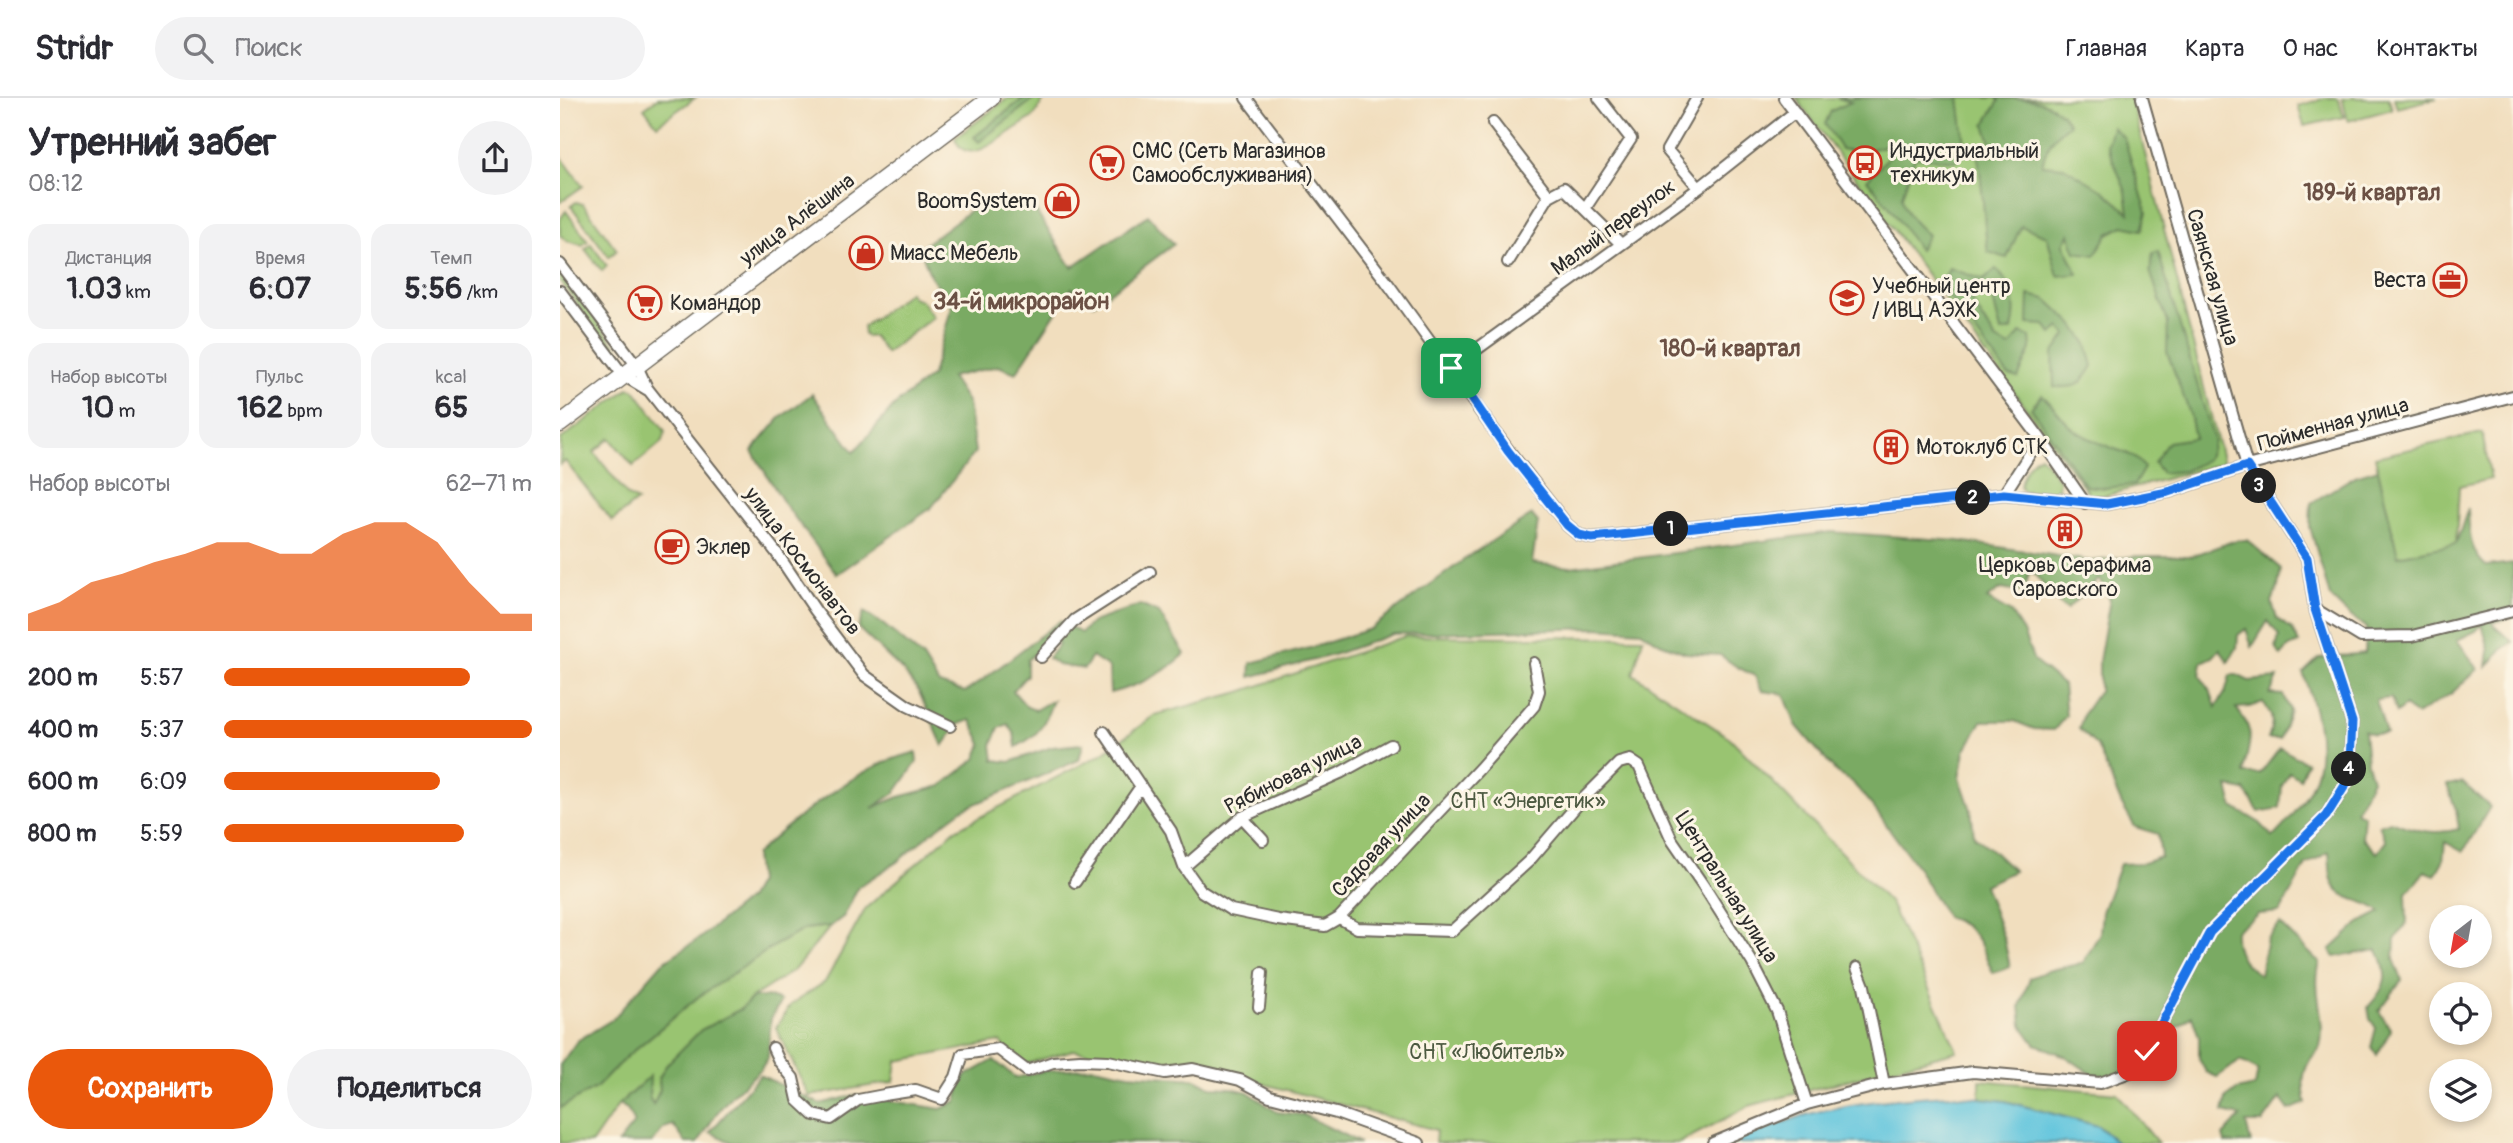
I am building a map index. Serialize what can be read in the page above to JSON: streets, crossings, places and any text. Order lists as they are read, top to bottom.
{
  "streets": {
    "street": [
      "улица Алёшина",
      "Малый переулок",
      "Саянская улица",
      "Пойменная улица",
      "улица Космонавтов",
      "Рябиновая улица",
      "Садовая улица",
      "Центральная улица"
    ]
  },
  "crossings": [
    ["улица Алёшина", "улица Космонавтов"],
    ["Малый переулок", "Пойменная улица"],
    ["Саянская улица", "Пойменная улица"],
    ["Саянская улица", "Центральная улица"],
    ["Рябиновая улица", "Центральная улица"],
    ["Садовая улица", "Центральная улица"]
  ],
  "districts": ["189-й квартал", "34-й микрорайон", "180-й квартал"],
  "parks": ["СНТ «Энергетик»", "СНТ «Любитель»"],
  "places": {
    "supermarket": ["СМС (Сеть Магазинов Самообслуживания)", "Командор"],
    "bus stop": ["Индустриальный техникум"],
    "shop": ["BoomSystem", "Миасс Мебель"],
    "office": ["Веста"],
    "school or university": ["Учебный центр / ИВЦ АЭХК"],
    "building": ["Мотоклуб СТК", "Церковь Серафима Саровского"],
    "cafe": ["Эклер"]
  },
  "north": "bottom left",
  "page": {
    "header": "Stridr",
    "search": "Поиск",
    "nav": [
      "Главная",
      "Карта",
      "О нас",
      "Контакты"
    ],
    "heading": ["Утренний забег", "08:12"],
    "stats": [
      ["Дистанция", "1.03 km"],
      ["Время", "6:07"],
      ["Темп", "5:56 /km"],
      ["Набор высоты", "10 m"],
      ["Пульс", "162 bpm"],
      ["kcal", "65"]
    ],
    "chart": ["Набор высоты", "62–71 m"],
    "pins": [
      "3",
      "2",
      "1",
      "4"
    ],
    "list": [
      {
        "name": "200 m",
        "note": "5:57"
      },
      {
        "name": "400 m",
        "note": "5:37"
      },
      {
        "name": "600 m",
        "note": "6:09"
      },
      {
        "name": "800 m",
        "note": "5:59"
      }
    ],
    "buttons": ["Сохранить", "Поделиться"]
  }
}
